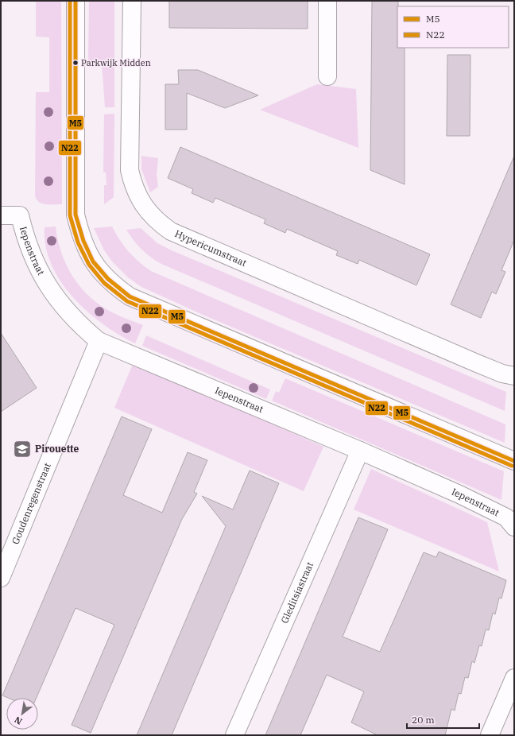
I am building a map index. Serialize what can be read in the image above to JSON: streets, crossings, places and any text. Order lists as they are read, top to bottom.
{
  "streets": {
    "street": [
      "Hypericumstraat",
      "Iepenstraat",
      "Goudenregenstraat",
      "Gleditsiastraat"
    ]
  },
  "crossings": [
    ["Iepenstraat", "Goudenregenstraat"],
    ["Iepenstraat", "Gleditsiastraat"]
  ],
  "places": {
    "other": ["Parkwijk Midden"],
    "school or university": ["Pirouette"]
  },
  "lines": ["transit line M5", "transit line N22"],
  "legend": ["M5", "N22"],
  "scale_bar": "20 m",
  "north": "bottom left"
}
